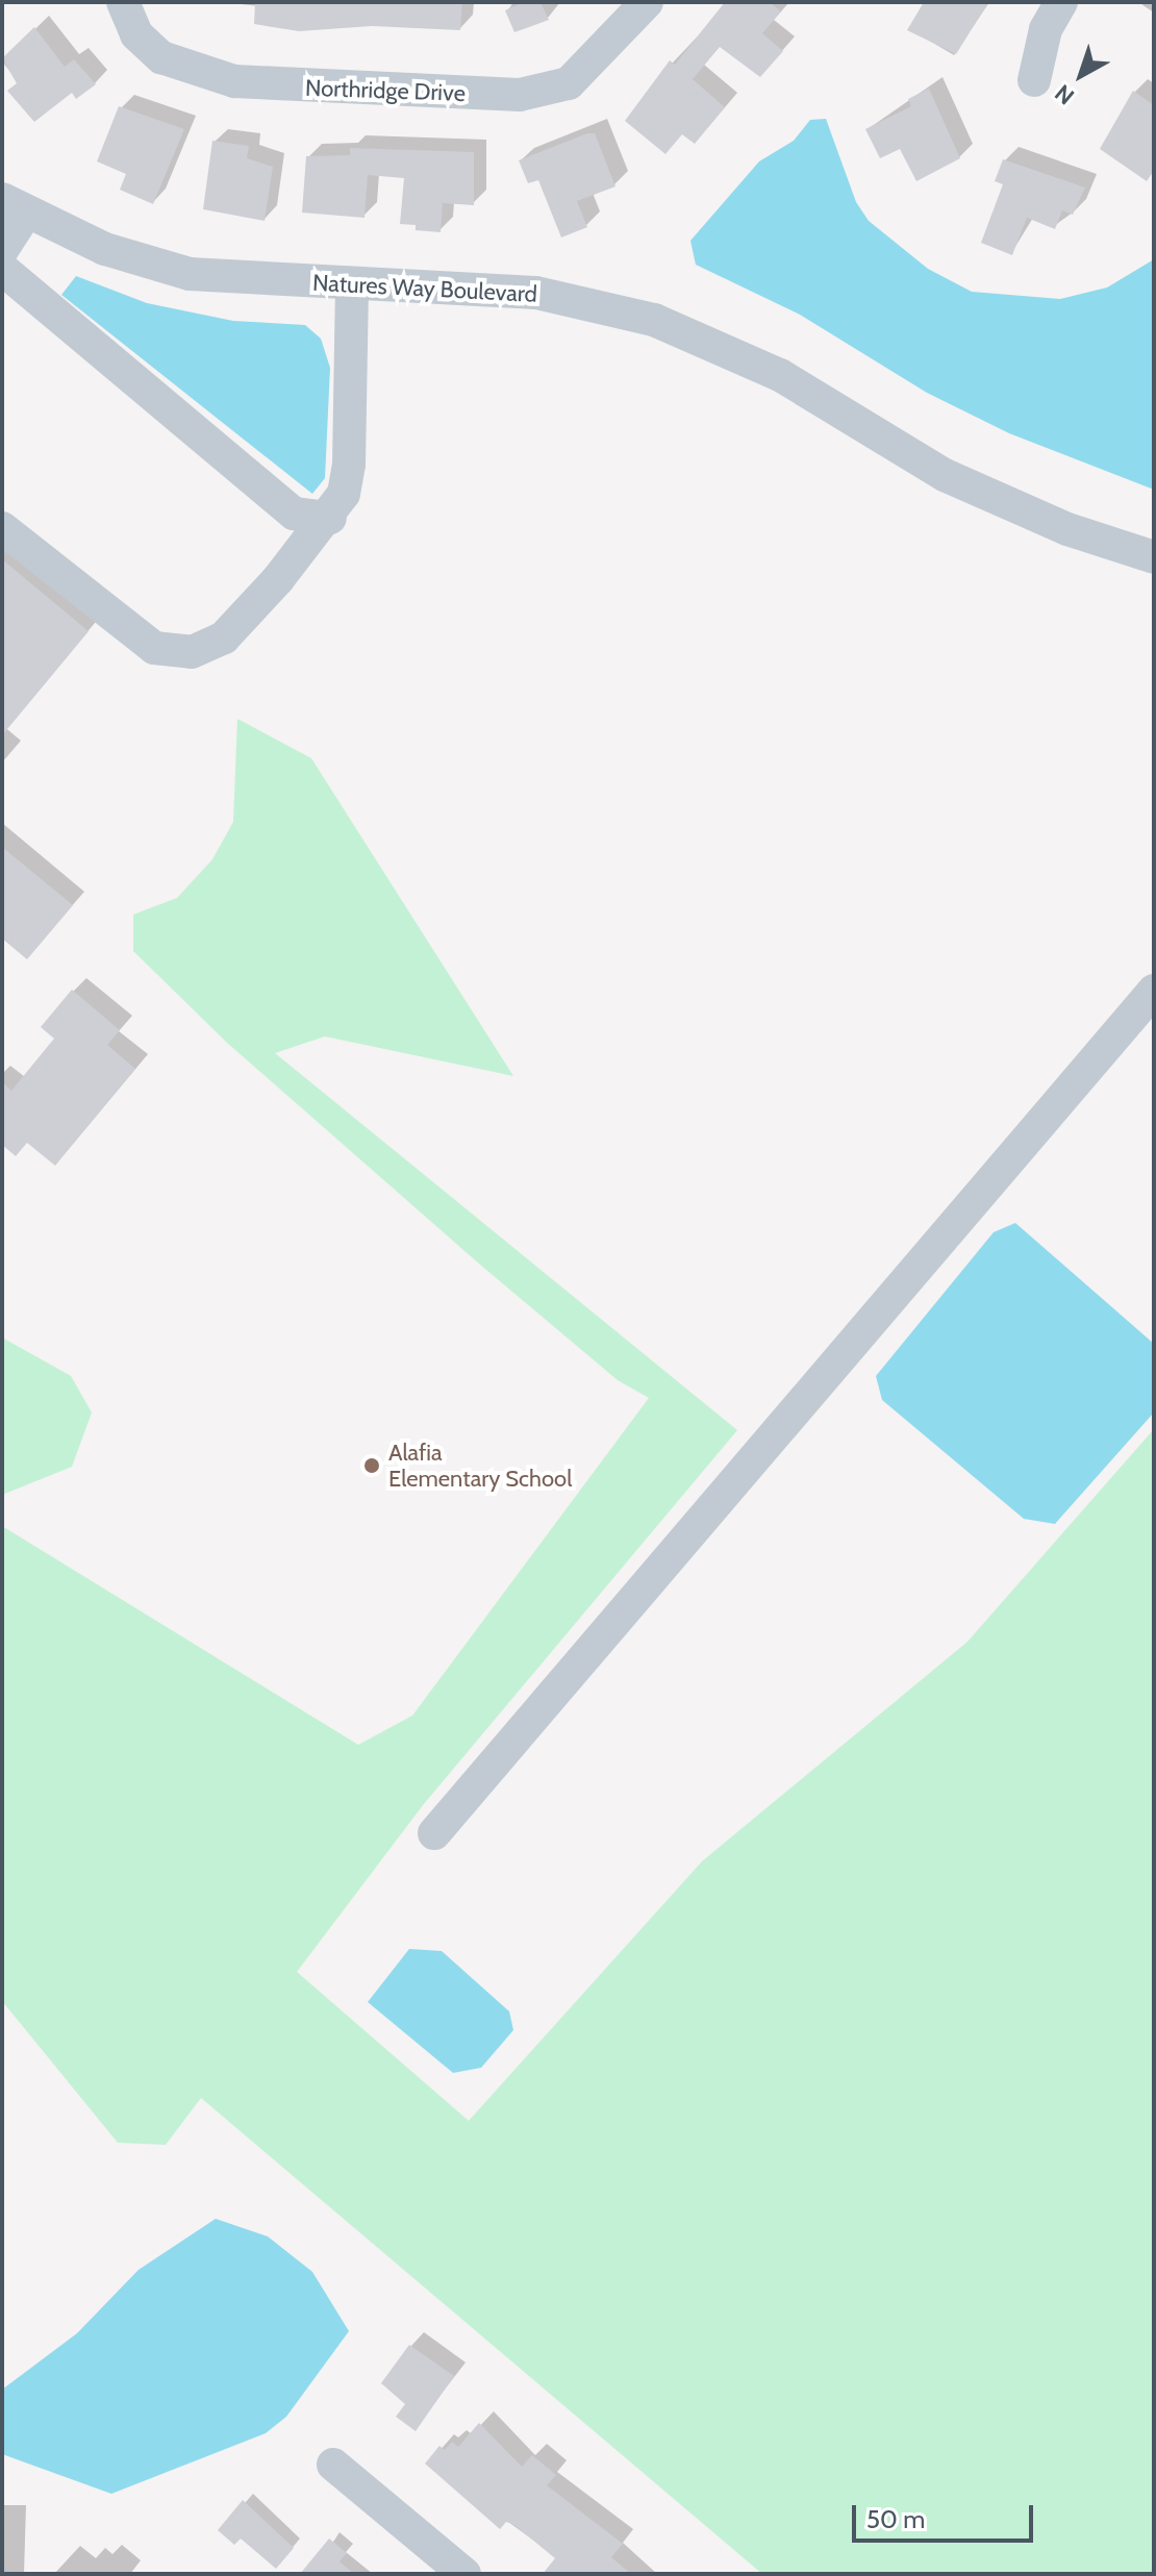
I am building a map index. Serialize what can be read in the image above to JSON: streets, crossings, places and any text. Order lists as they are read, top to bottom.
{
  "streets": {
    "street": ["Northridge Drive", "Natures Way Boulevard"]
  },
  "places": ["Alafia Elementary School"],
  "scale_bar": "50 m",
  "north": "bottom left"
}
